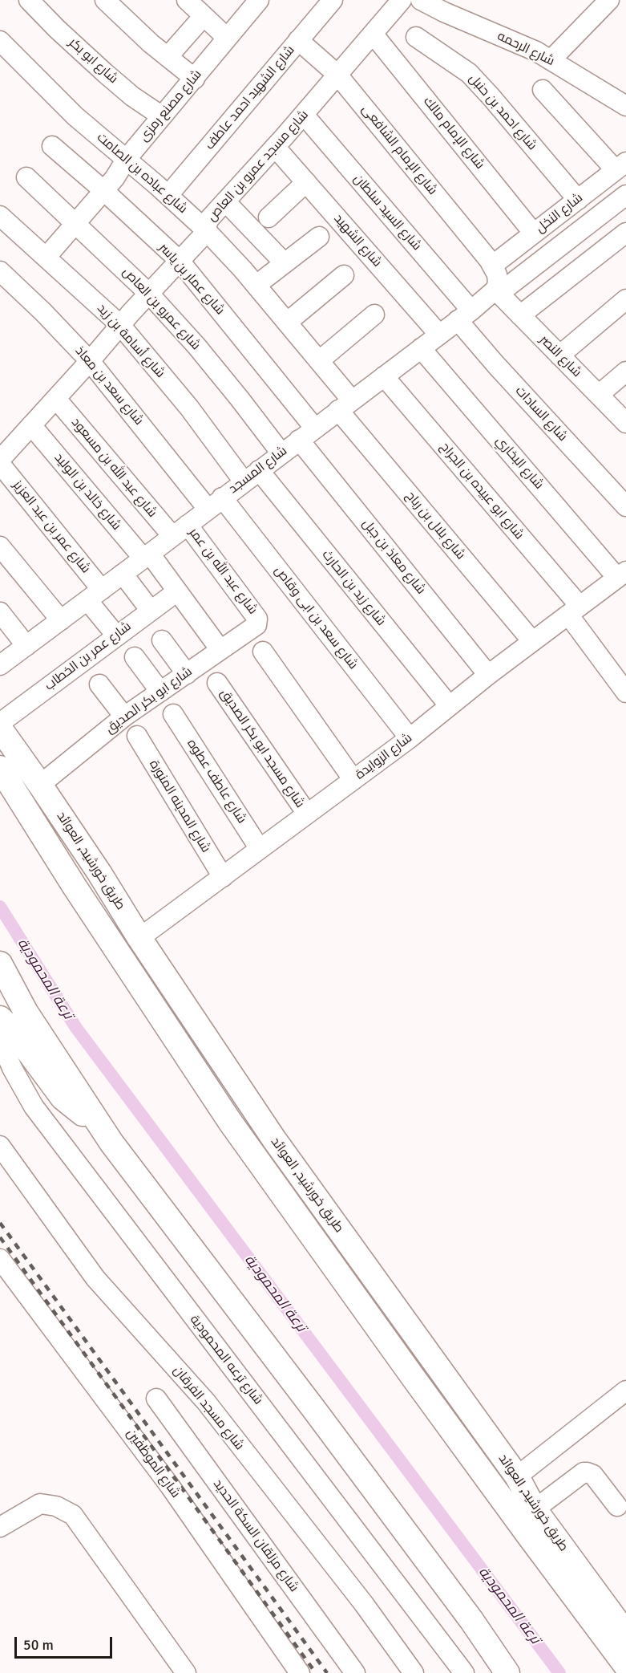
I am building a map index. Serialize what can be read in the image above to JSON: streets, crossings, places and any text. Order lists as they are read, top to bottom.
{
  "streets": {
    "main road": ["طريق خورشيد, العوائد"],
    "street": [
      "شارع الرحمه",
      "شارع ابو بكر",
      "شارع الشهيد احمد عاطف",
      "شارع مصنع رمزى",
      "شارع احمد بن حنبل",
      "شارع الإمام مالك",
      "شارع الإمام الشافعى",
      "شارع مسجد عمرو بن العاص",
      "شارع عباده بن الصامت",
      "شارع السيد سلطان",
      "شارع النخل",
      "شارع الشهيد",
      "شارع عمار بن ياسر",
      "شارع عمرو بن العاص",
      "شارع أسامة بن زيد",
      "شارع النصر",
      "شارع سعد بن معاذ",
      "شارع السادات",
      "شارع البخاري",
      "شارع عبد الله بن مسعود",
      "شارع المسجد",
      "شارع ابو عبيده بن الجراح",
      "شارع خالد بن الوليد",
      "شارع بلال بن رباح",
      "شارع عمر بن عبد العزيز",
      "شارع معاذ بن جبل",
      "شارع عبد الله بن عمر",
      "شارع زيد بن الحارث",
      "شارع سعد بن ابى وقاص",
      "شارع عمر بن الخطاب",
      "شارع ابو بكر الصديق",
      "شارع مسجد ابو بكر الصديق",
      "شارع الزوايدة",
      "شارع عاطف عطوه",
      "شارع المدينه المنورة",
      "شارع ترعه المحمودية",
      "شارع مسجد الفرقان",
      "شارع الموظفين",
      "شارع مزلقان السكة الحديد"
    ]
  },
  "crossings": [
    ["شارع ابو بكر", "شارع مصنع رمزى"],
    ["شارع الشهيد احمد عاطف", "شارع الإمام الشافعى"],
    ["شارع الشهيد احمد عاطف", "شارع عباده بن الصامت"],
    ["شارع مصنع رمزى", "شارع عباده بن الصامت"],
    ["شارع مصنع رمزى", "شارع عمار بن ياسر"],
    ["شارع مصنع رمزى", "شارع عمرو بن العاص"],
    ["شارع مصنع رمزى", "شارع أسامة بن زيد"],
    ["شارع احمد بن حنبل", "شارع النخل"],
    ["شارع الإمام مالك", "شارع مسجد عمرو بن العاص"],
    ["شارع الإمام مالك", "شارع النخل"],
    ["شارع الإمام الشافعى", "شارع مسجد عمرو بن العاص"],
    ["شارع الإمام الشافعى", "شارع النخل"],
    ["شارع مسجد عمرو بن العاص", "شارع عباده بن الصامت"],
    ["شارع مسجد عمرو بن العاص", "شارع السيد سلطان"],
    ["شارع مسجد عمرو بن العاص", "شارع الشهيد"],
    ["شارع مسجد عمرو بن العاص", "شارع عمار بن ياسر"],
    ["شارع مسجد عمرو بن العاص", "شارع عمرو بن العاص"],
    ["شارع مسجد عمرو بن العاص", "شارع أسامة بن زيد"],
    ["شارع مسجد عمرو بن العاص", "شارع سعد بن معاذ"],
    ["شارع مسجد عمرو بن العاص", "شارع عبد الله بن مسعود"],
    ["شارع مسجد عمرو بن العاص", "شارع خالد بن الوليد"],
    ["شارع عباده بن الصامت", "شارع المسجد"],
    ["شارع عباده بن الصامت", "شارع بلال بن رباح"],
    ["شارع السيد سلطان", "شارع السادات"],
    ["شارع السيد سلطان", "شارع المسجد"],
    ["شارع الشهيد", "شارع المسجد"],
    ["شارع عمار بن ياسر", "شارع المسجد"],
    ["شارع عمرو بن العاص", "شارع المسجد"],
    ["شارع أسامة بن زيد", "شارع المسجد"],
    ["شارع أسامة بن زيد", "شارع زيد بن الحارث"],
    ["شارع النصر", "شارع المسجد"],
    ["شارع سعد بن معاذ", "شارع المسجد"],
    ["شارع سعد بن معاذ", "شارع سعد بن ابى وقاص"],
    ["شارع السادات", "شارع المسجد"],
    ["شارع البخاري", "شارع المسجد"],
    ["شارع البخاري", "شارع الزوايدة"],
    ["شارع عبد الله بن مسعود", "شارع المسجد"],
    ["شارع المسجد", "شارع ابو عبيده بن الجراح"],
    ["شارع المسجد", "شارع خالد بن الوليد"],
    ["شارع المسجد", "شارع بلال بن رباح"],
    ["شارع المسجد", "شارع عمر بن عبد العزيز"],
    ["شارع المسجد", "شارع معاذ بن جبل"],
    ["شارع المسجد", "شارع عبد الله بن عمر"],
    ["شارع المسجد", "شارع زيد بن الحارث"],
    ["شارع المسجد", "شارع سعد بن ابى وقاص"],
    ["شارع ابو عبيده بن الجراح", "شارع الزوايدة"],
    ["شارع خالد بن الوليد", "شارع عمر بن الخطاب"],
    ["شارع خالد بن الوليد", "شارع ابو بكر الصديق"],
    ["شارع بلال بن رباح", "شارع الزوايدة"],
    ["شارع عمر بن عبد العزيز", "شارع عمر بن الخطاب"],
    ["شارع معاذ بن جبل", "شارع الزوايدة"],
    ["شارع عبد الله بن عمر", "شارع ابو بكر الصديق"],
    ["شارع زيد بن الحارث", "شارع الزوايدة"],
    ["شارع سعد بن ابى وقاص", "شارع الزوايدة"],
    ["شارع ابو بكر الصديق", "طريق خورشيد, العوائد"],
    ["شارع مسجد ابو بكر الصديق", "شارع الزوايدة"],
    ["شارع الزوايدة", "شارع عاطف عطوه"],
    ["شارع الزوايدة", "شارع المدينه المنورة"],
    ["شارع الزوايدة", "طريق خورشيد, العوائد"]
  ],
  "water": ["ترعة المحمودية"],
  "scale_bar": "50 m"
}
